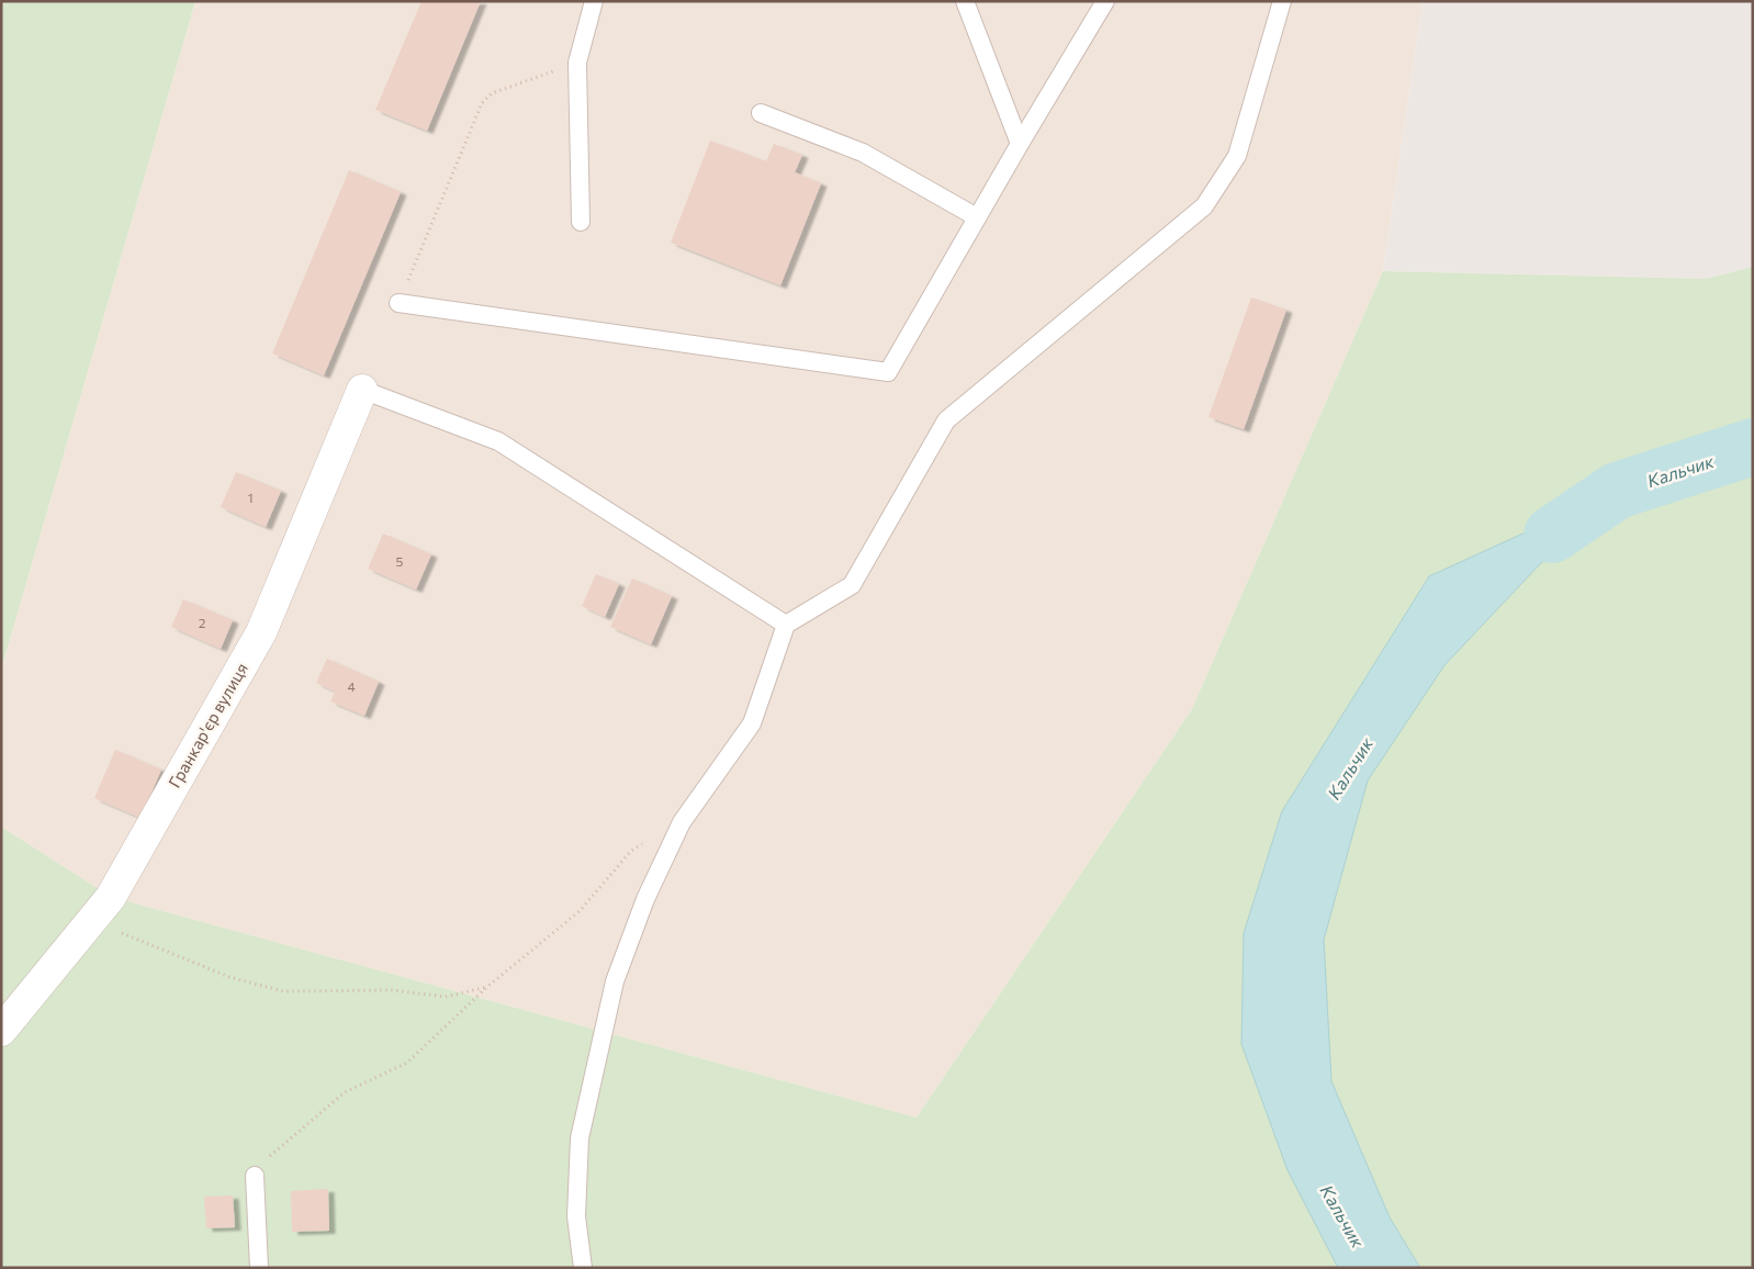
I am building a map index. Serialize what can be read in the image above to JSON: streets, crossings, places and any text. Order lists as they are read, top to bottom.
{
  "streets": {
    "street": ["Гранкар'єр вулиця"]
  },
  "water": ["Кальчик"],
  "house_numbers": [
    "1",
    "5",
    "2",
    "4"
  ]
}
